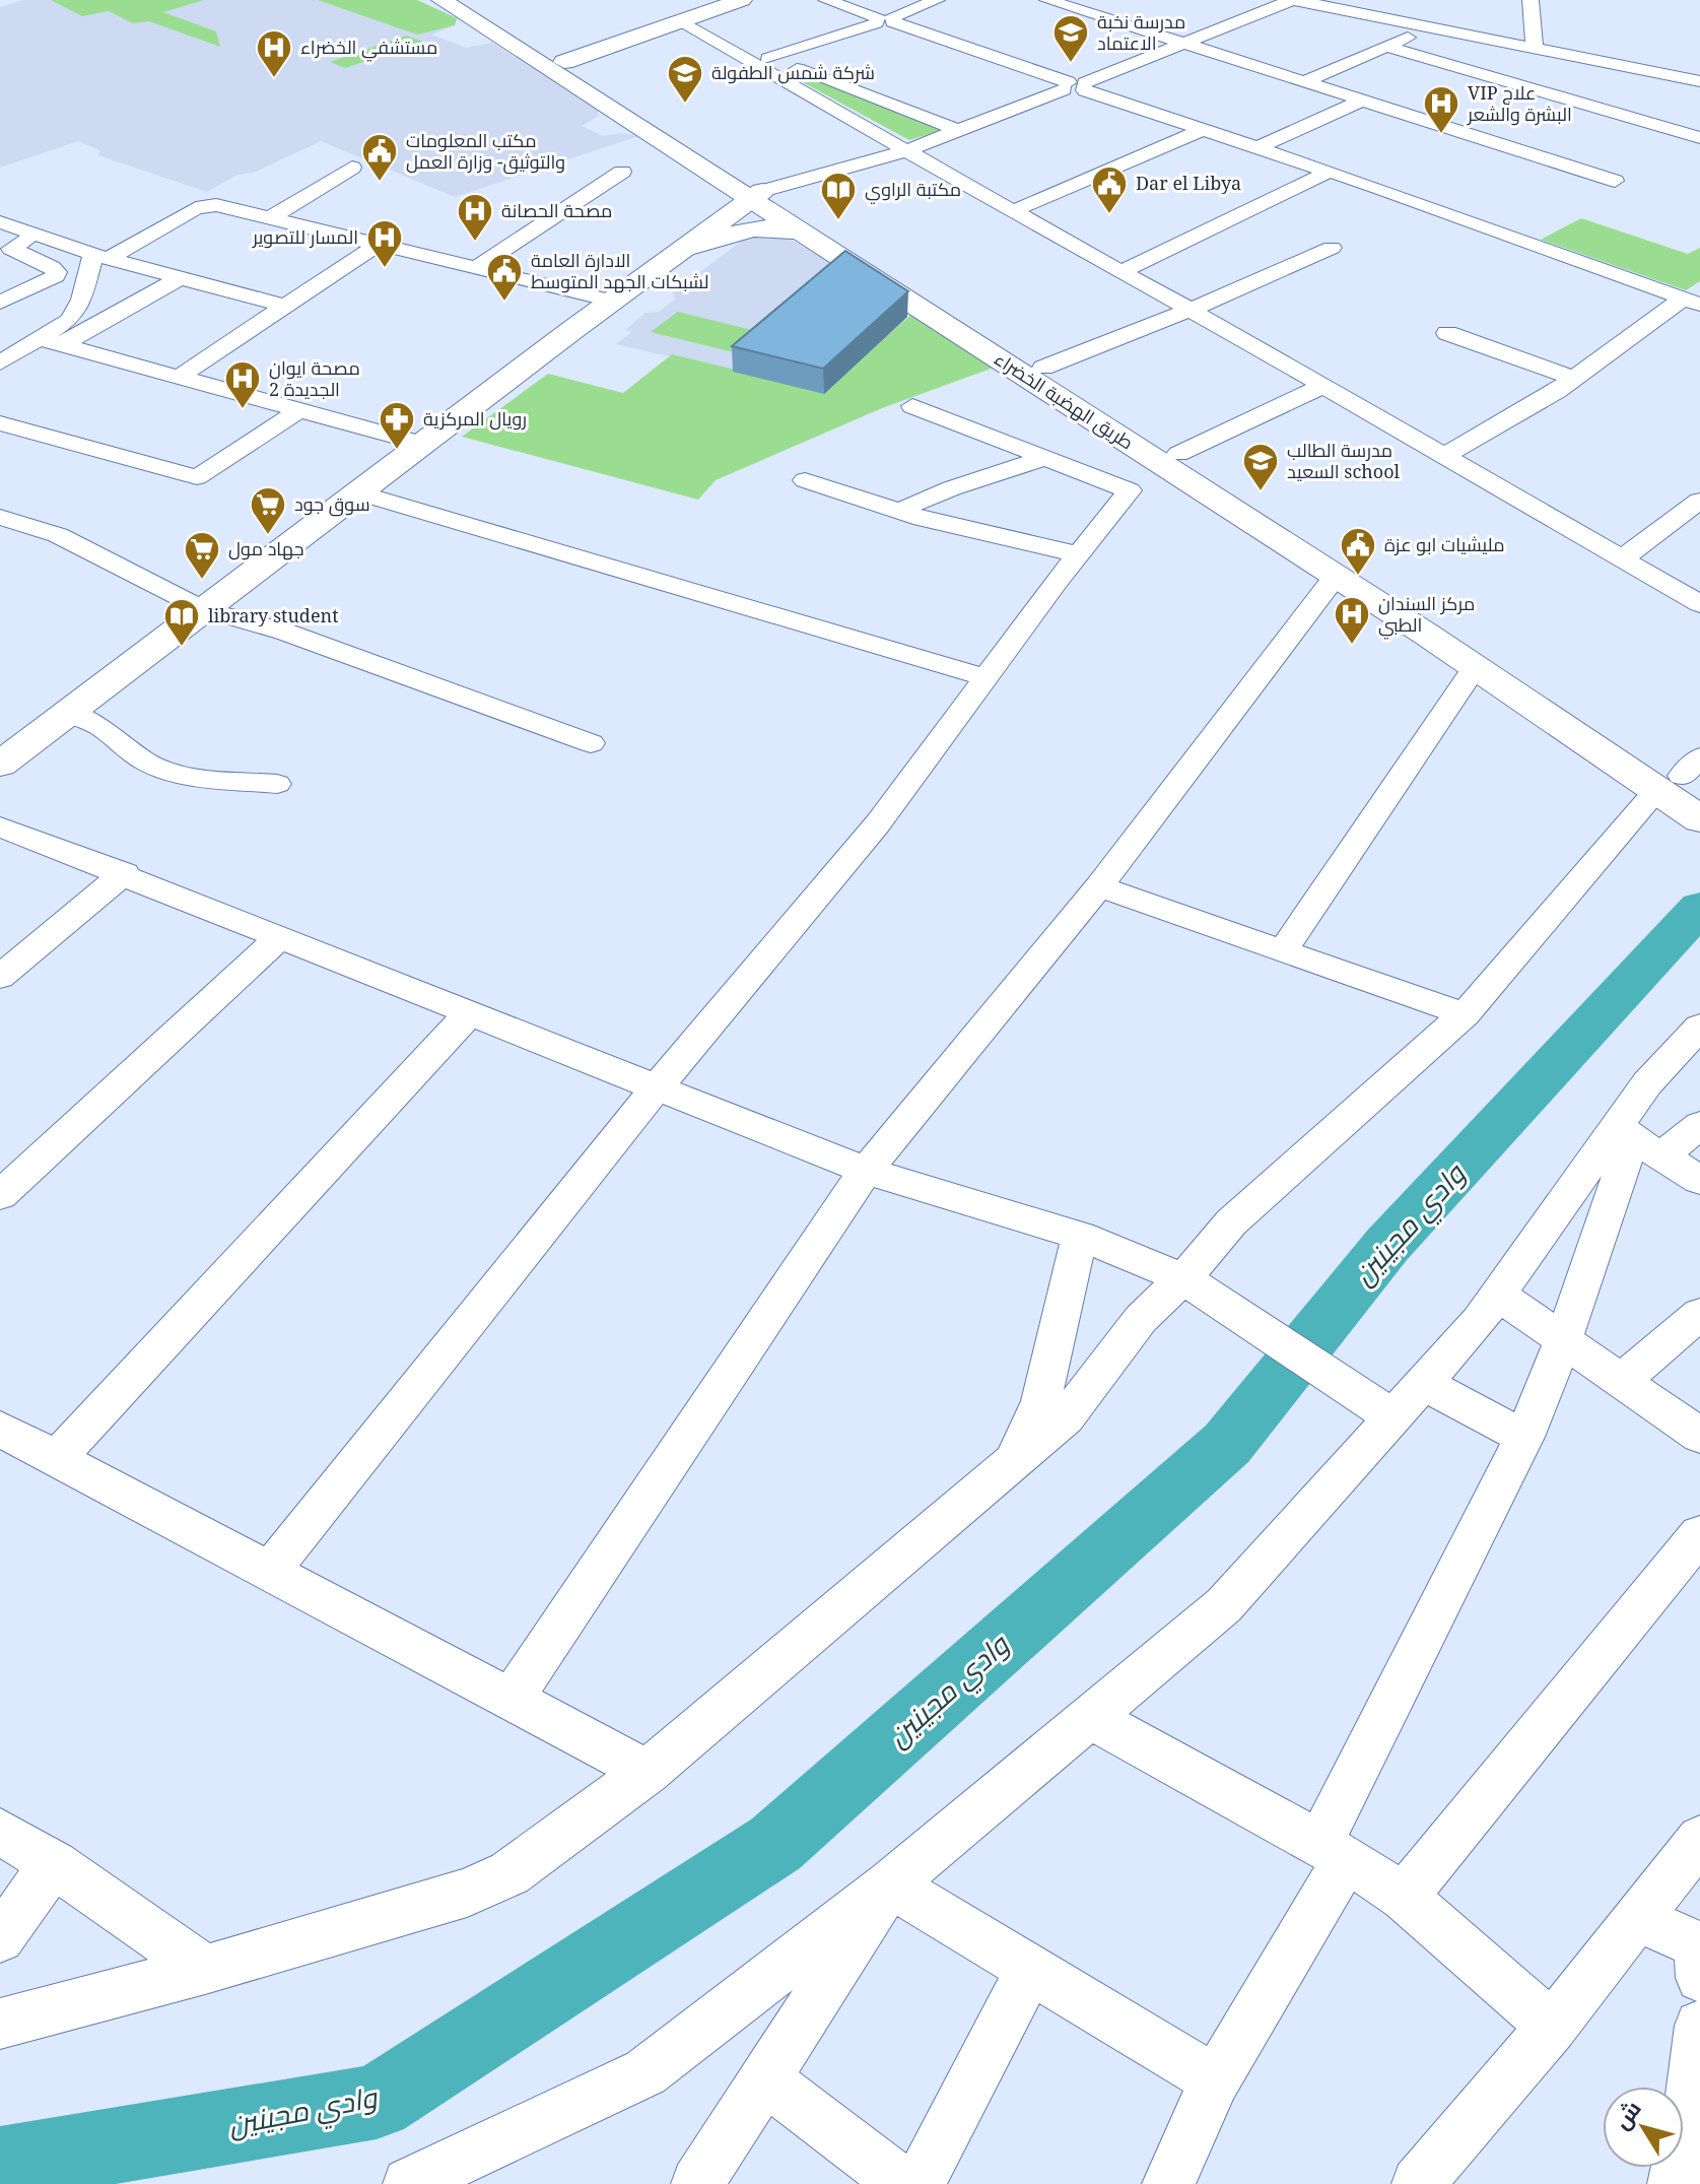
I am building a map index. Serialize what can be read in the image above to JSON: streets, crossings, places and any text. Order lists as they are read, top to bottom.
{
  "streets": {
    "main road": ["طريق الهضبة الخضراء"]
  },
  "water": ["وادي مجينين"],
  "places": {
    "school or university": ["مدرسة نخبة الاعتماد", "شركة شمس الطفولة", "مدرسة الطالب السعيد school"],
    "hospital": [
      "مستشفي الخضراء",
      "VIP علاج البشرة والشعر",
      "مصحة الحصانة",
      "المسار للتصوير",
      "مصحة ايوان الجديدة 2",
      "مركز السندان الطبي"
    ],
    "public building": [
      "مكتب المعلومات والتوثيق- وزارة العمل",
      "Dar el Libya",
      "الادارة العامة لشبكات الجهد المتوسط",
      "مليشيات ابو عزة"
    ],
    "library": ["مكتبة الراوي", "library student"],
    "pharmacy": ["رويال المركزية"],
    "supermarket": ["سوق جود", "جهاد مول"]
  },
  "north": "top left"
}
